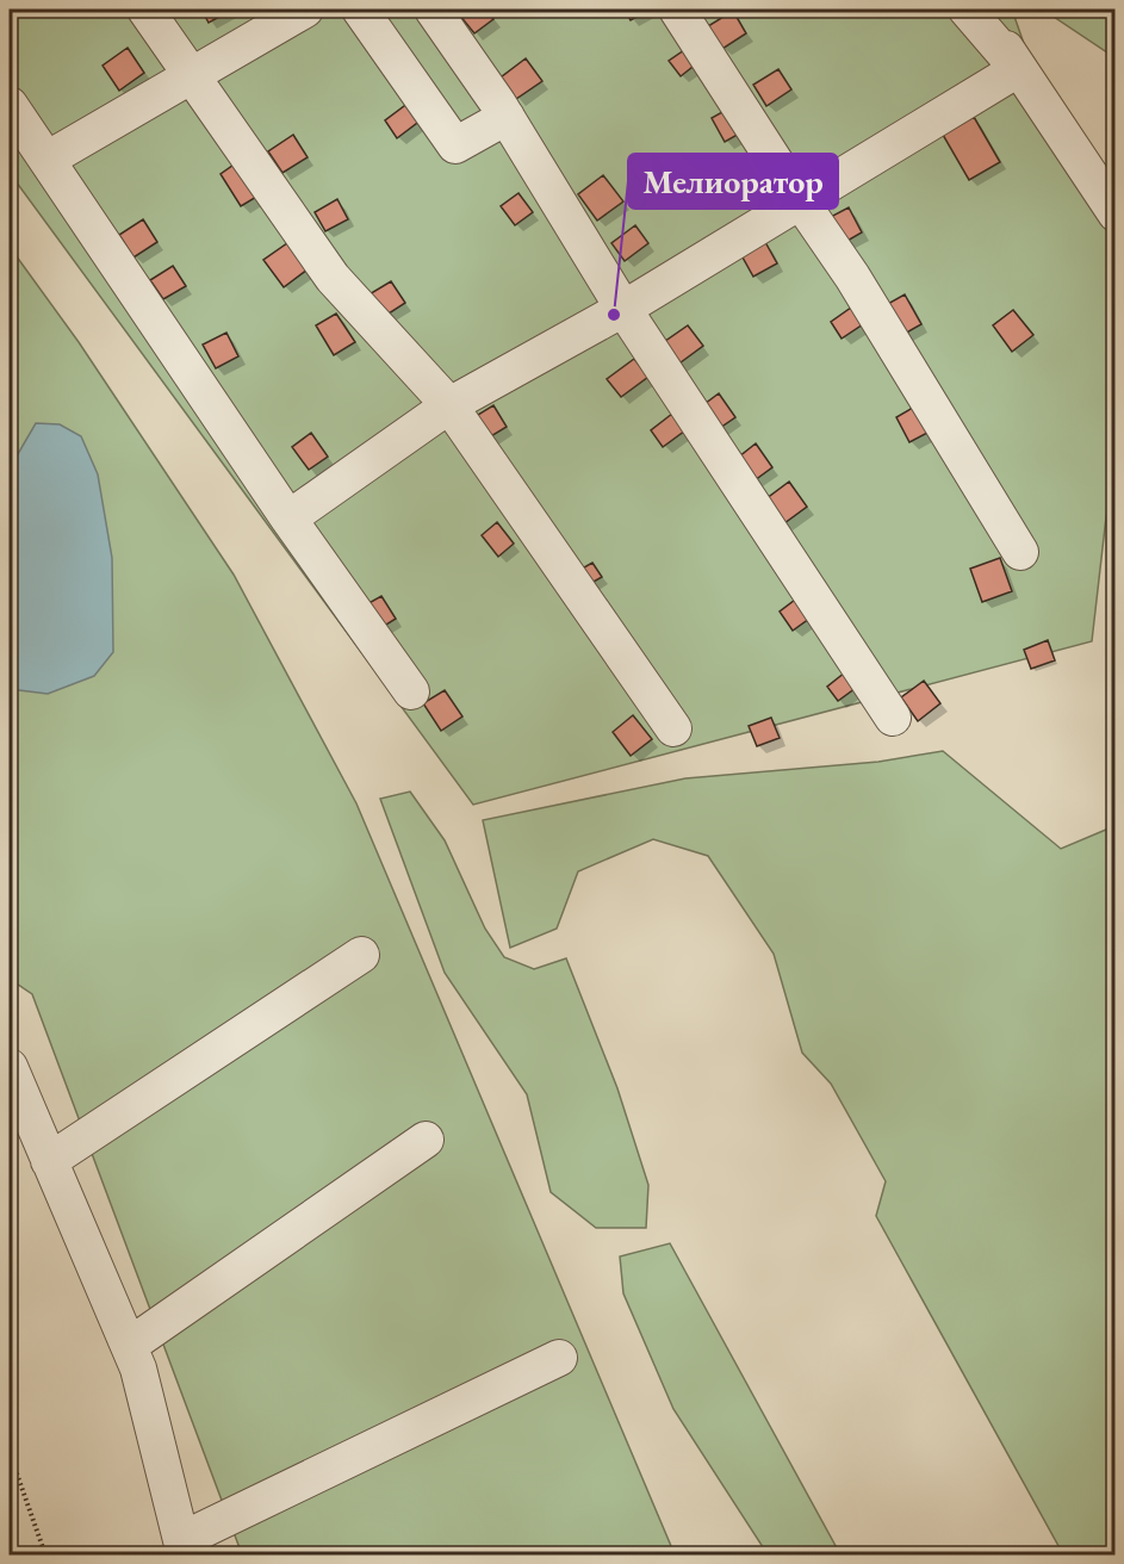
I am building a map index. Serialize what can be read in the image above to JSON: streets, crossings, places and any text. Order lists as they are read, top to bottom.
{
  "places": ["Мелиоратор"]
}
